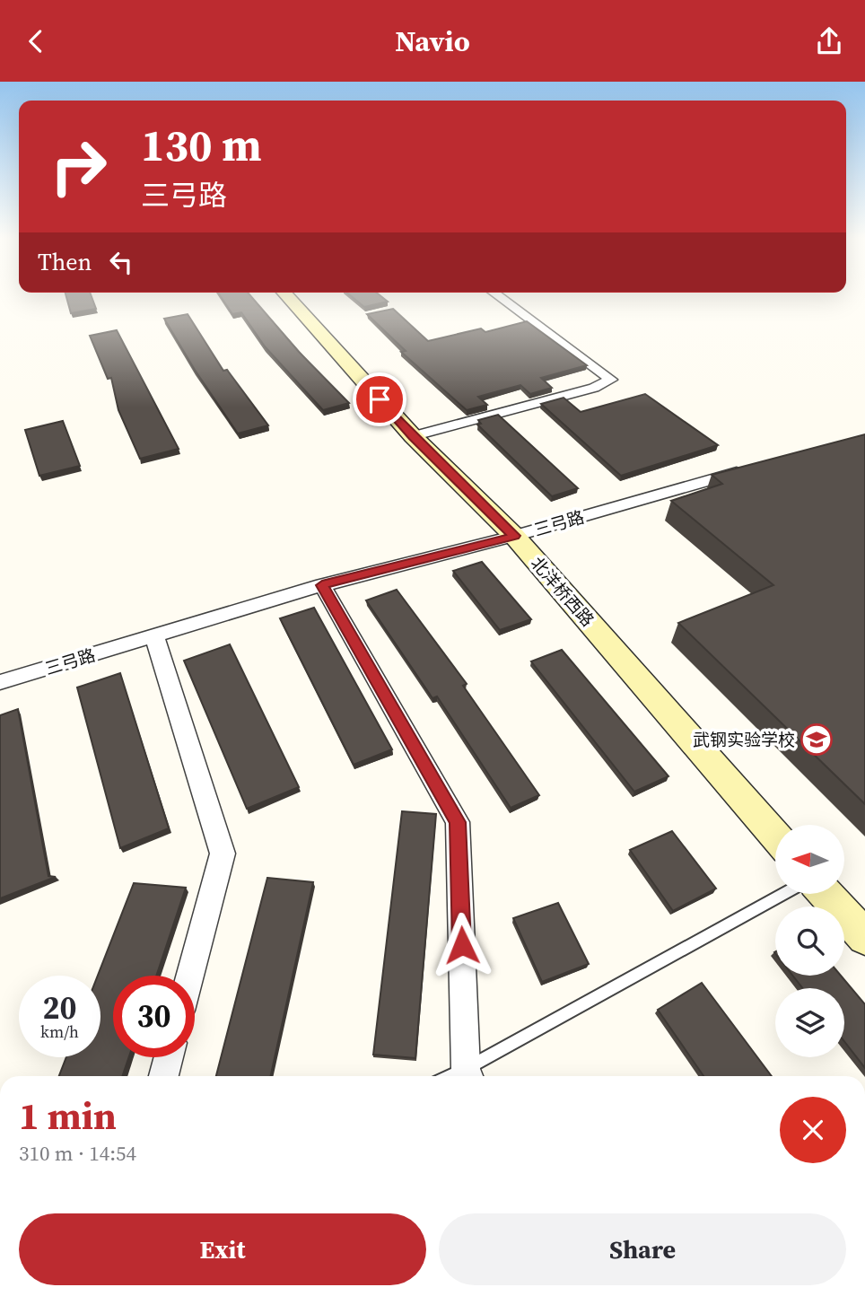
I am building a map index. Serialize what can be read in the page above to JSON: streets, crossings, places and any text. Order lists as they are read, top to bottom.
{
  "streets": {
    "main road": ["北洋桥西路"],
    "street": ["三弓路"]
  },
  "crossings": [
    ["三弓路", "北洋桥西路"]
  ],
  "places": {
    "school or university": ["武钢实验学校"]
  },
  "north": "left",
  "page": {
    "header": "Navio",
    "turn": ["130 m", "三弓路"],
    "then": "Then",
    "speed": "20 km/h",
    "limit": "30",
    "heading": ["1 min", "310 m · 14:54"],
    "buttons": ["Exit", "Share"]
  }
}
